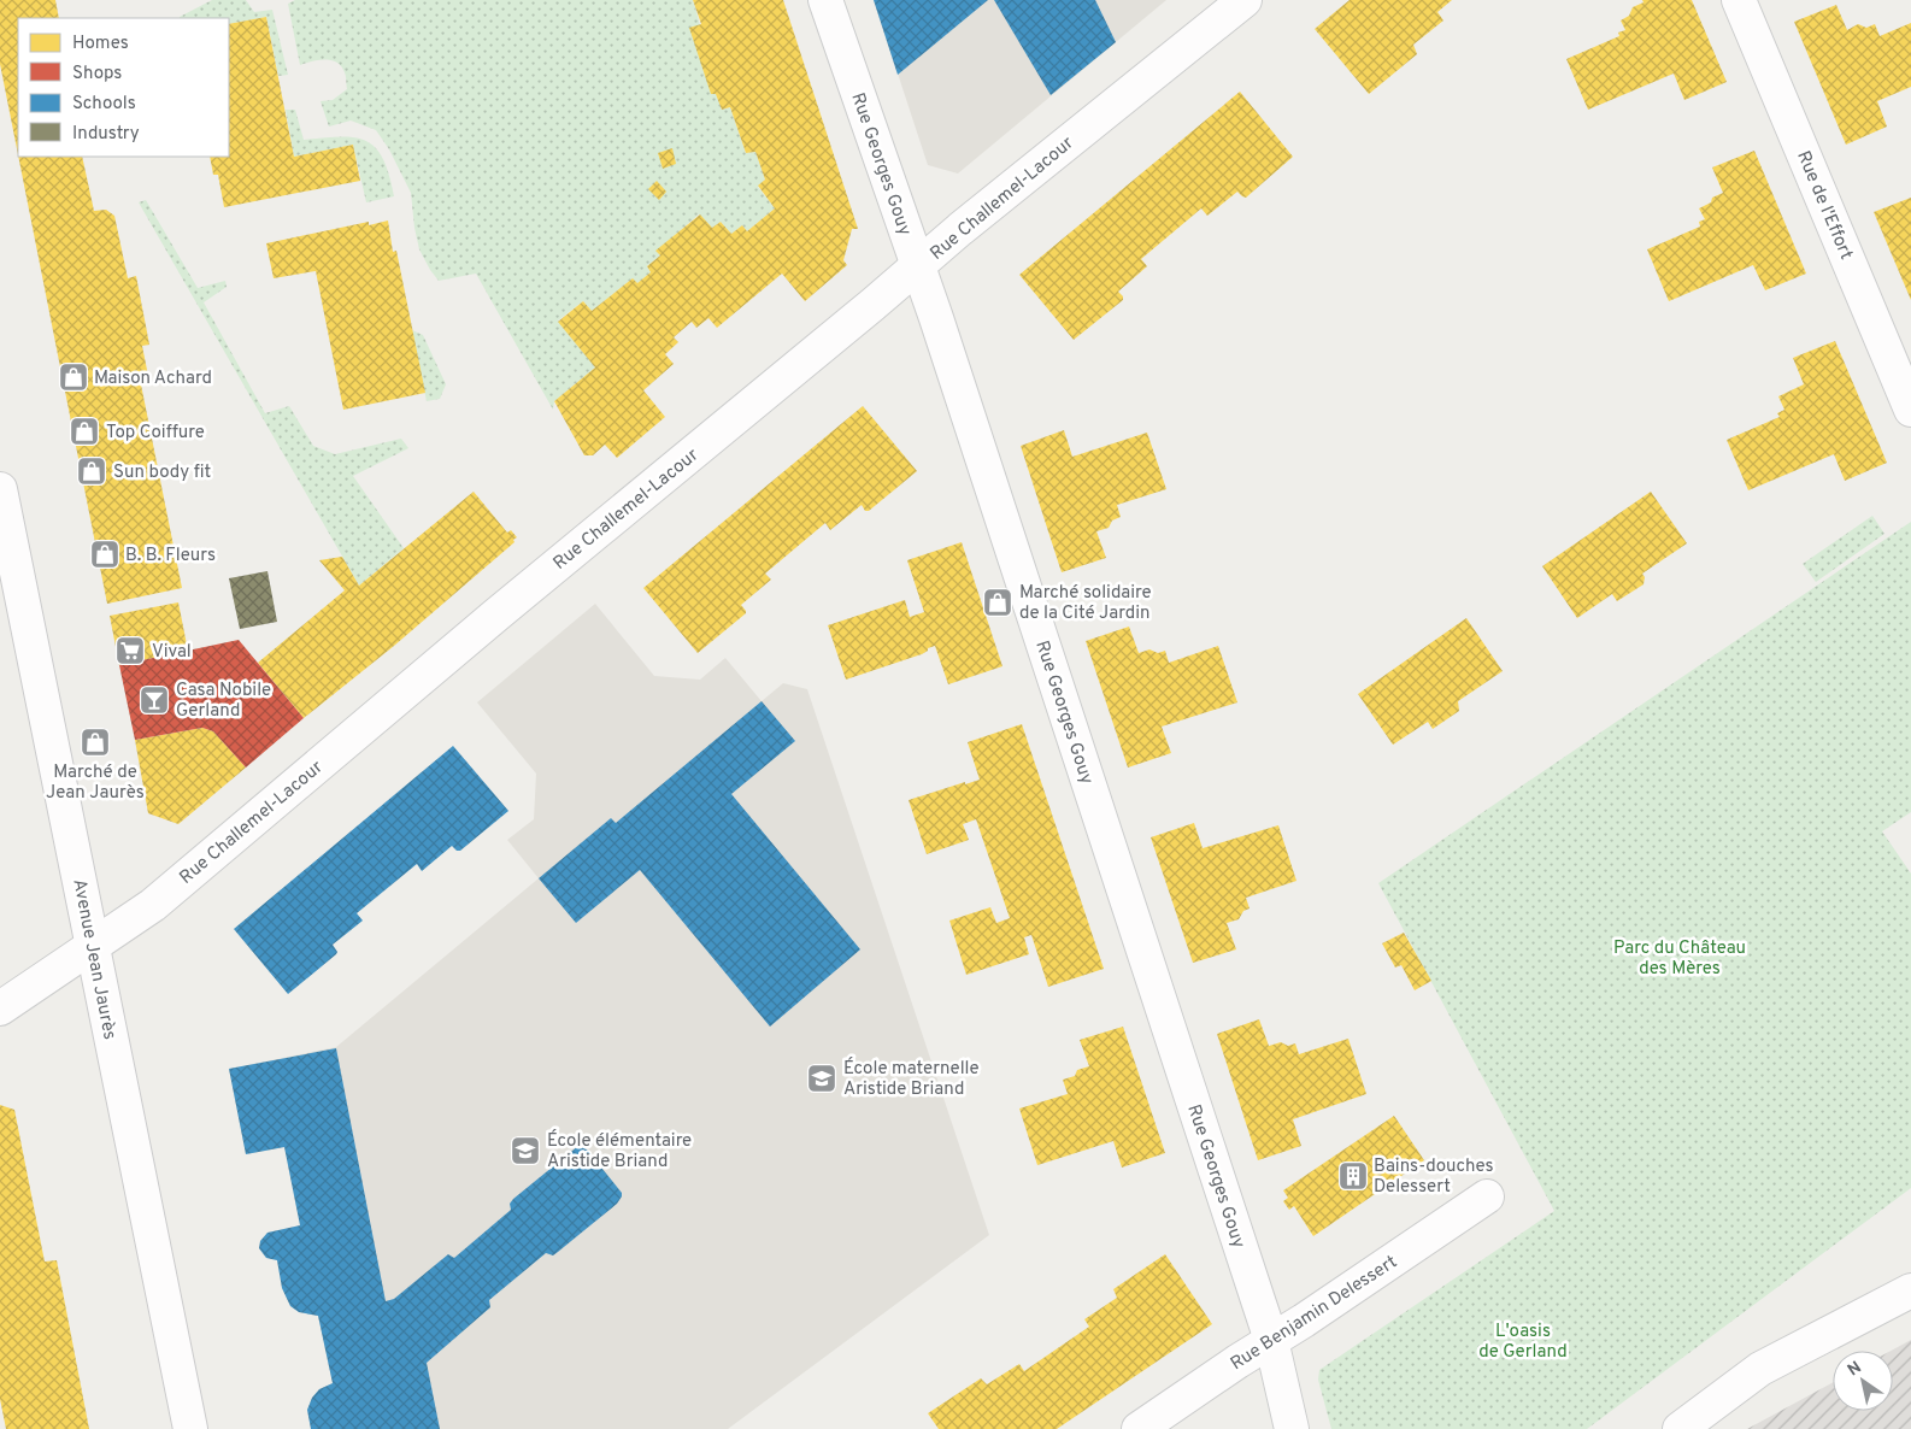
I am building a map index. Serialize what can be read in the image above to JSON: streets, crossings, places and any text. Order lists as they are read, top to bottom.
{
  "streets": {
    "street": [
      "Rue Georges Gouy",
      "Rue Challemel-Lacour",
      "Rue de l'Effort",
      "Avenue Jean Jaurès",
      "Rue Benjamin Delessert"
    ]
  },
  "crossings": [
    ["Rue Georges Gouy", "Rue Challemel-Lacour"],
    ["Rue Georges Gouy", "Rue Benjamin Delessert"],
    ["Rue Challemel-Lacour", "Avenue Jean Jaurès"]
  ],
  "parks": ["Parc du Château des Mères", "L'oasis de Gerland"],
  "places": {
    "shop": [
      "Maison Achard",
      "Top Coiffure",
      "Sun body fit",
      "B. B. Fleurs",
      "Marché solidaire de la Cité Jardin",
      "Marché de Jean Jaurès"
    ],
    "supermarket": ["Vival"],
    "bar": ["Casa Nobile Gerland"],
    "school or university": ["École maternelle Aristide Briand", "École élémentaire Aristide Briand"],
    "building": ["Bains-douches Delessert"]
  },
  "legend": [
    "Homes",
    "Shops",
    "Schools",
    "Industry"
  ],
  "north": "top left"
}
